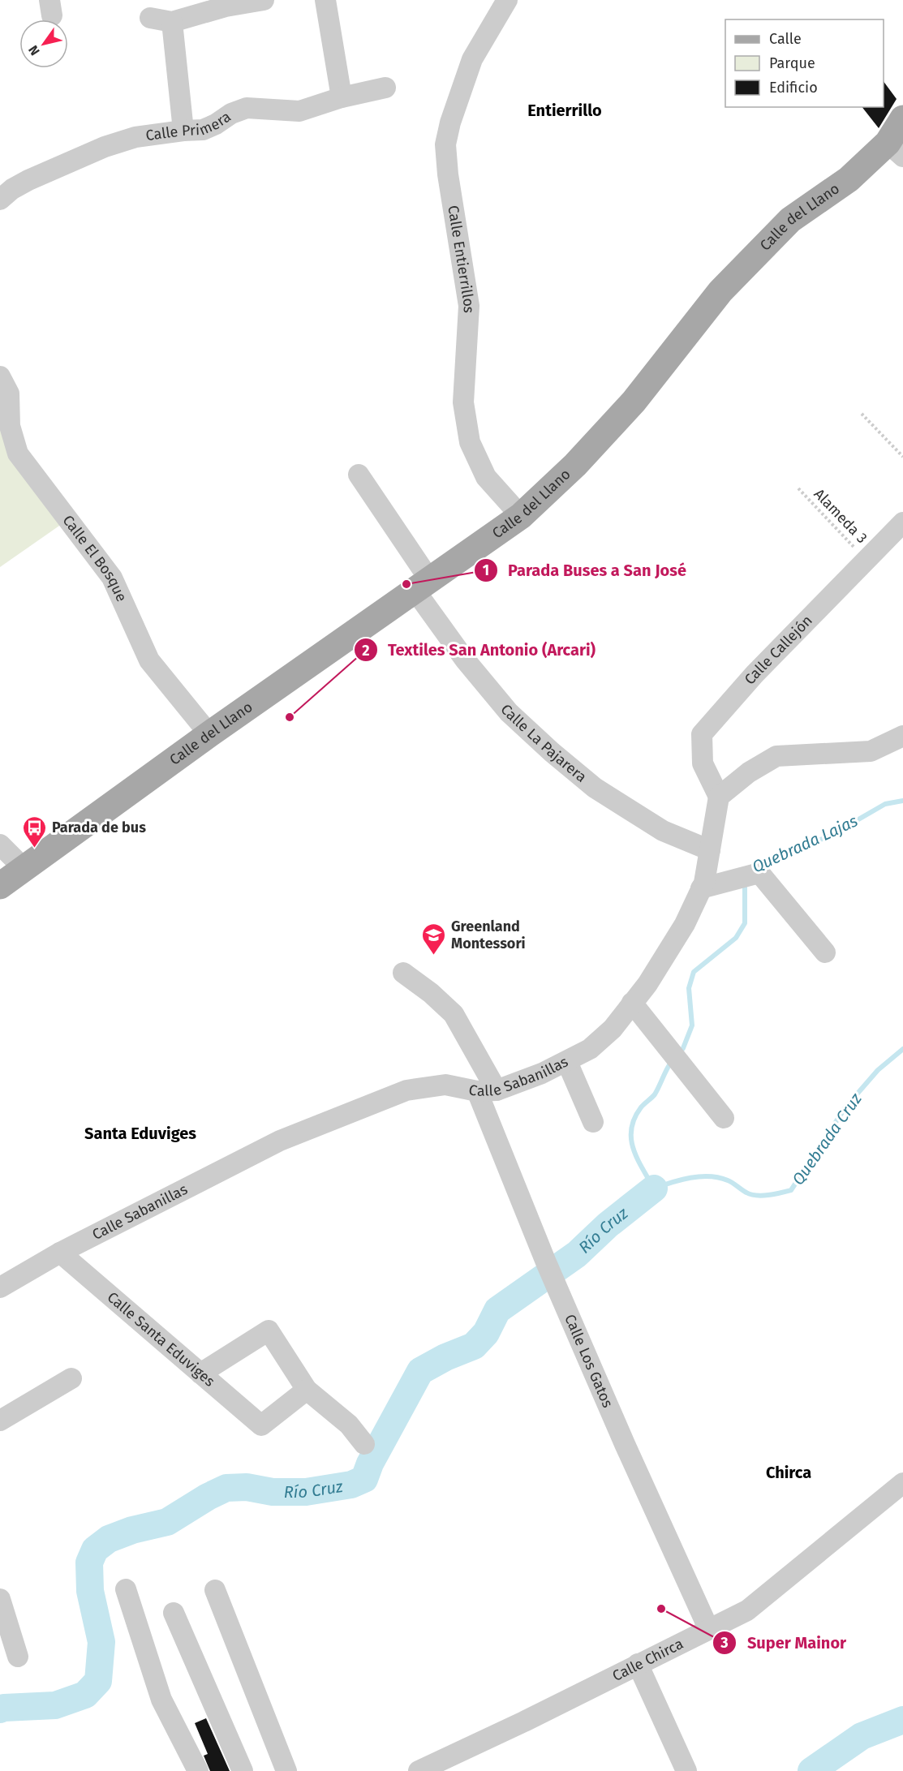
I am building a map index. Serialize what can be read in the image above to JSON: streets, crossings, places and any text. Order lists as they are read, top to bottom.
{
  "streets": {
    "main road": ["Calle del Llano"],
    "street": [
      "Calle Primera",
      "Calle Entierrillos",
      "Calle El Bosque",
      "Calle Callejón",
      "Calle La Pajarera",
      "Calle Sabanillas",
      "Calle Santa Eduviges",
      "Calle Los Gatos",
      "Calle Chirca"
    ],
    "path": ["Alameda 3"]
  },
  "crossings": [
    ["Calle del Llano", "Calle Entierrillos"],
    ["Calle del Llano", "Calle El Bosque"],
    ["Calle del Llano", "Calle La Pajarera"],
    ["Alameda 3", "Calle Callejón"],
    ["Calle Callejón", "Calle Sabanillas"],
    ["Calle La Pajarera", "Calle Sabanillas"],
    ["Calle Sabanillas", "Calle Santa Eduviges"],
    ["Calle Sabanillas", "Calle Los Gatos"],
    ["Calle Los Gatos", "Calle Chirca"]
  ],
  "districts": ["Entierrillo", "Santa Eduviges", "Chirca"],
  "water": ["Quebrada Lajas", "Quebrada Cruz", "Río Cruz"],
  "places": {
    "other": ["Parada Buses a San José", "Textiles San Antonio (Arcari)", "Super Mainor"],
    "bus stop": ["Parada de bus"],
    "school or university": ["Greenland Montessori"]
  },
  "legend": ["Calle", "Parque", "Edificio"],
  "north": "bottom left"
}
